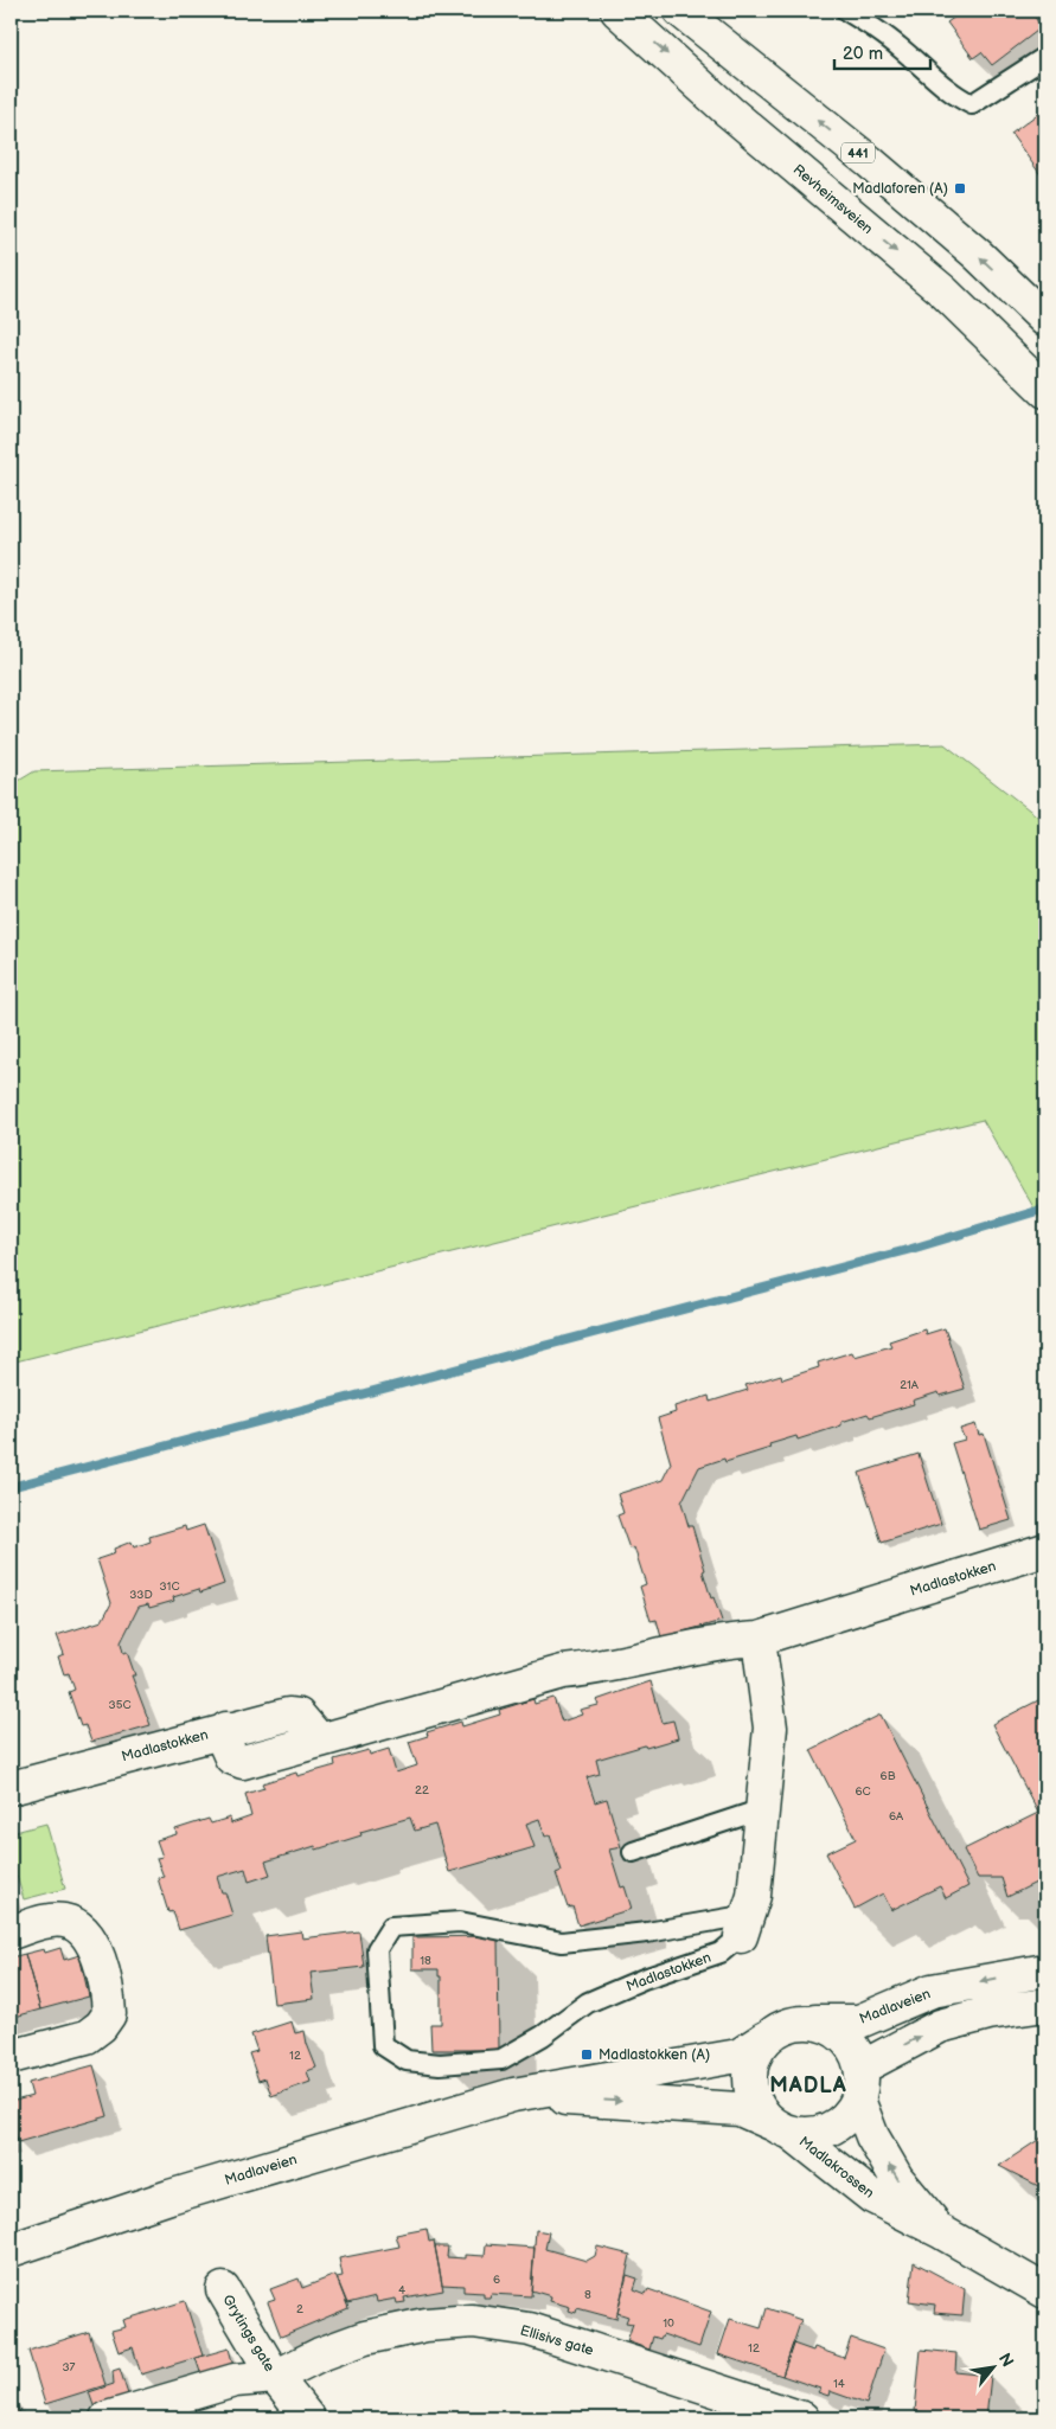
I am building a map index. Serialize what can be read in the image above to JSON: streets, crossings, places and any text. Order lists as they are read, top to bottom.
{
  "streets": {
    "street": [
      "441",
      "Revheimsveien",
      "Madlastokken",
      "Madlaveien",
      "Madlakrossen",
      "Grytings gate",
      "Ellisivs gate"
    ]
  },
  "crossings": [
    ["Madlaveien", "Madlakrossen"],
    ["Grytings gate", "Ellisivs gate"]
  ],
  "districts": ["MADLA"],
  "places": {
    "transit": ["Madlaforen (A)", "Madlastokken (A)"]
  },
  "house_numbers": [
    "21A",
    "31C",
    "33D",
    "35C",
    "6B",
    "22",
    "6C",
    "6A",
    "18",
    "12",
    "6",
    "4",
    "8",
    "2",
    "10",
    "12",
    "37",
    "14"
  ],
  "scale_bar": "20 m",
  "north": "top right"
}
